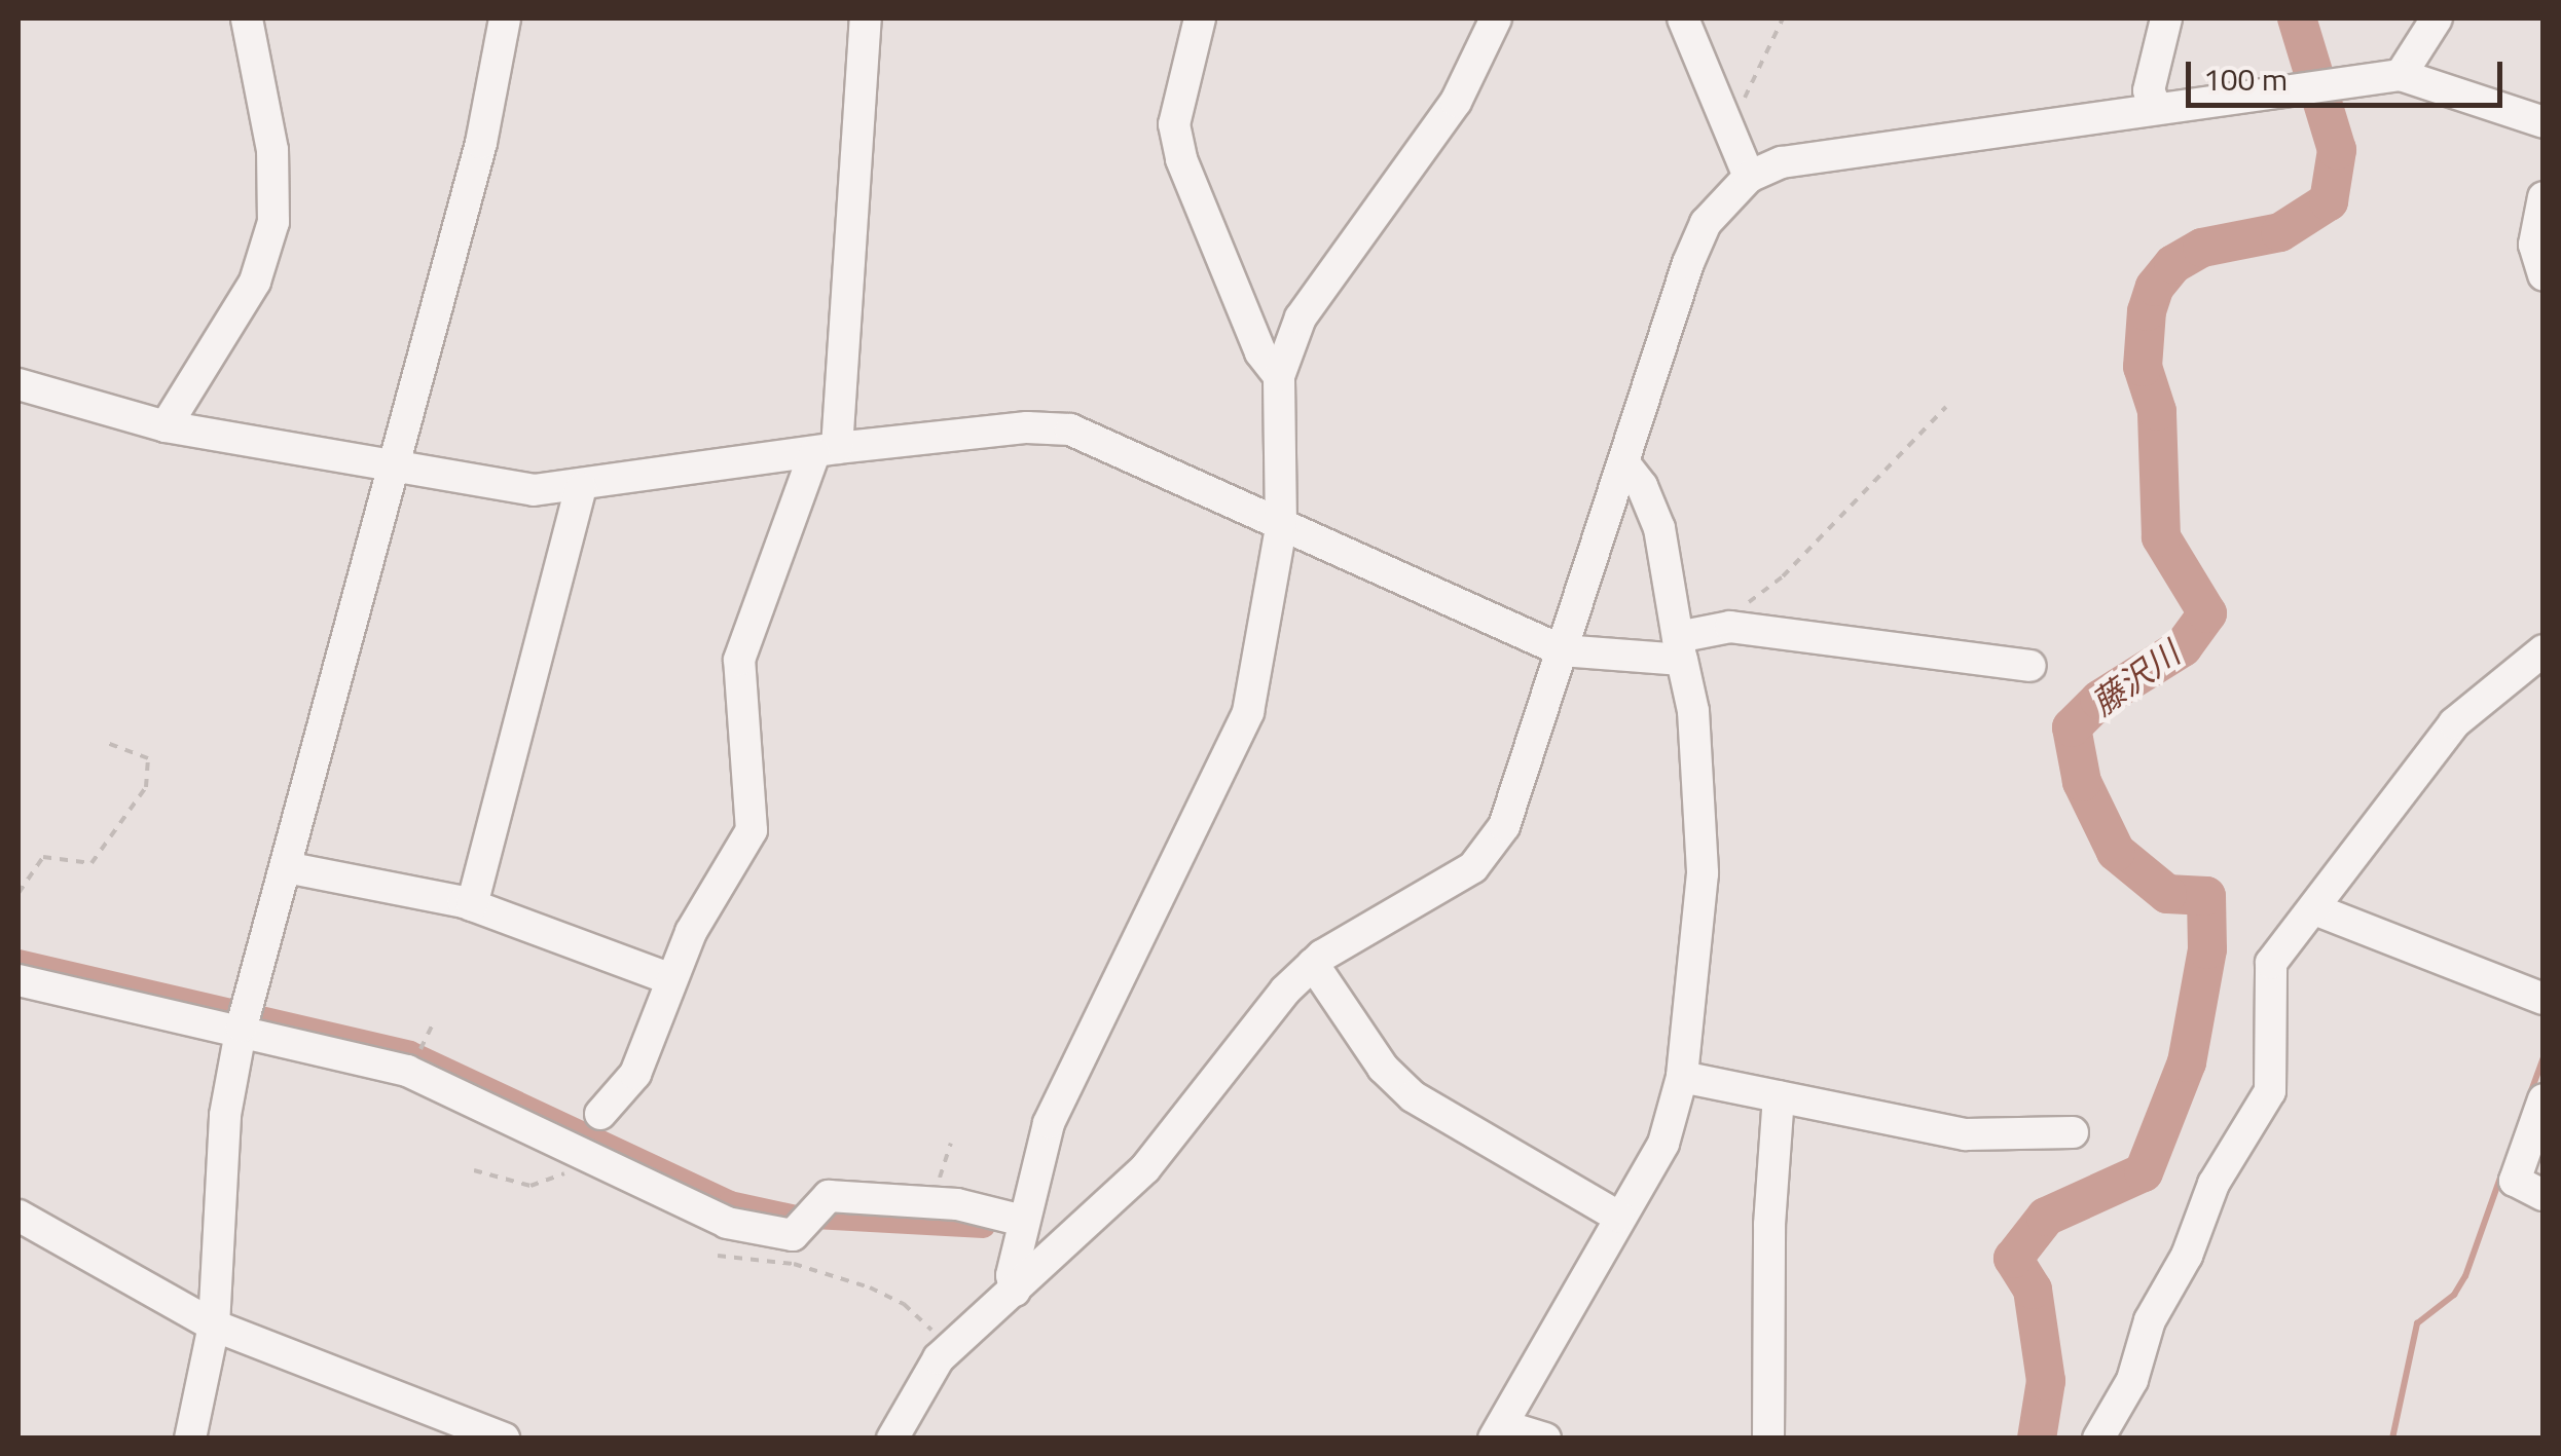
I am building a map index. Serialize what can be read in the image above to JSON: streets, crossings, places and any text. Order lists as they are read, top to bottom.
{
  "water": ["藤沢川"],
  "scale_bar": "100 m"
}
